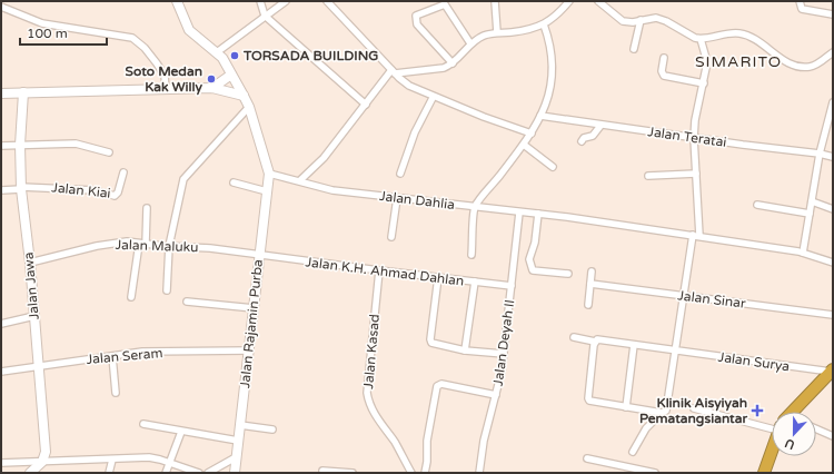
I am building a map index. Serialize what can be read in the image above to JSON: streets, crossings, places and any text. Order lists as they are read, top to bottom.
{
  "streets": {
    "street": [
      "Jalan Teratai",
      "Jalan Kiai",
      "Jalan Dahlia",
      "Jalan Maluku",
      "Jalan K.H. Ahmad Dahlan",
      "Jalan Jawa",
      "Jalan Sinar",
      "Jalan Rajamin Purba",
      "Jalan Deyah II",
      "Jalan Kasad",
      "Jalan Seram",
      "Jalan Surya"
    ]
  },
  "crossings": [
    ["Jalan Kiai", "Jalan Jawa"],
    ["Jalan Dahlia", "Jalan Rajamin Purba"],
    ["Jalan Dahlia", "Jalan Deyah II"],
    ["Jalan Maluku", "Jalan K.H. Ahmad Dahlan"],
    ["Jalan Maluku", "Jalan Jawa"],
    ["Jalan Maluku", "Jalan Rajamin Purba"],
    ["Jalan K.H. Ahmad Dahlan", "Jalan Rajamin Purba"],
    ["Jalan K.H. Ahmad Dahlan", "Jalan Deyah II"],
    ["Jalan K.H. Ahmad Dahlan", "Jalan Kasad"],
    ["Jalan Jawa", "Jalan Seram"],
    ["Jalan Rajamin Purba", "Jalan Seram"]
  ],
  "districts": ["SIMARITO"],
  "places": {
    "other": ["TORSADA BUILDING", "Soto Medan Kak Willy"],
    "health": ["Klinik Aisyiyah Pematangsiantar"]
  },
  "scale_bar": "100 m",
  "north": "bottom"
}
